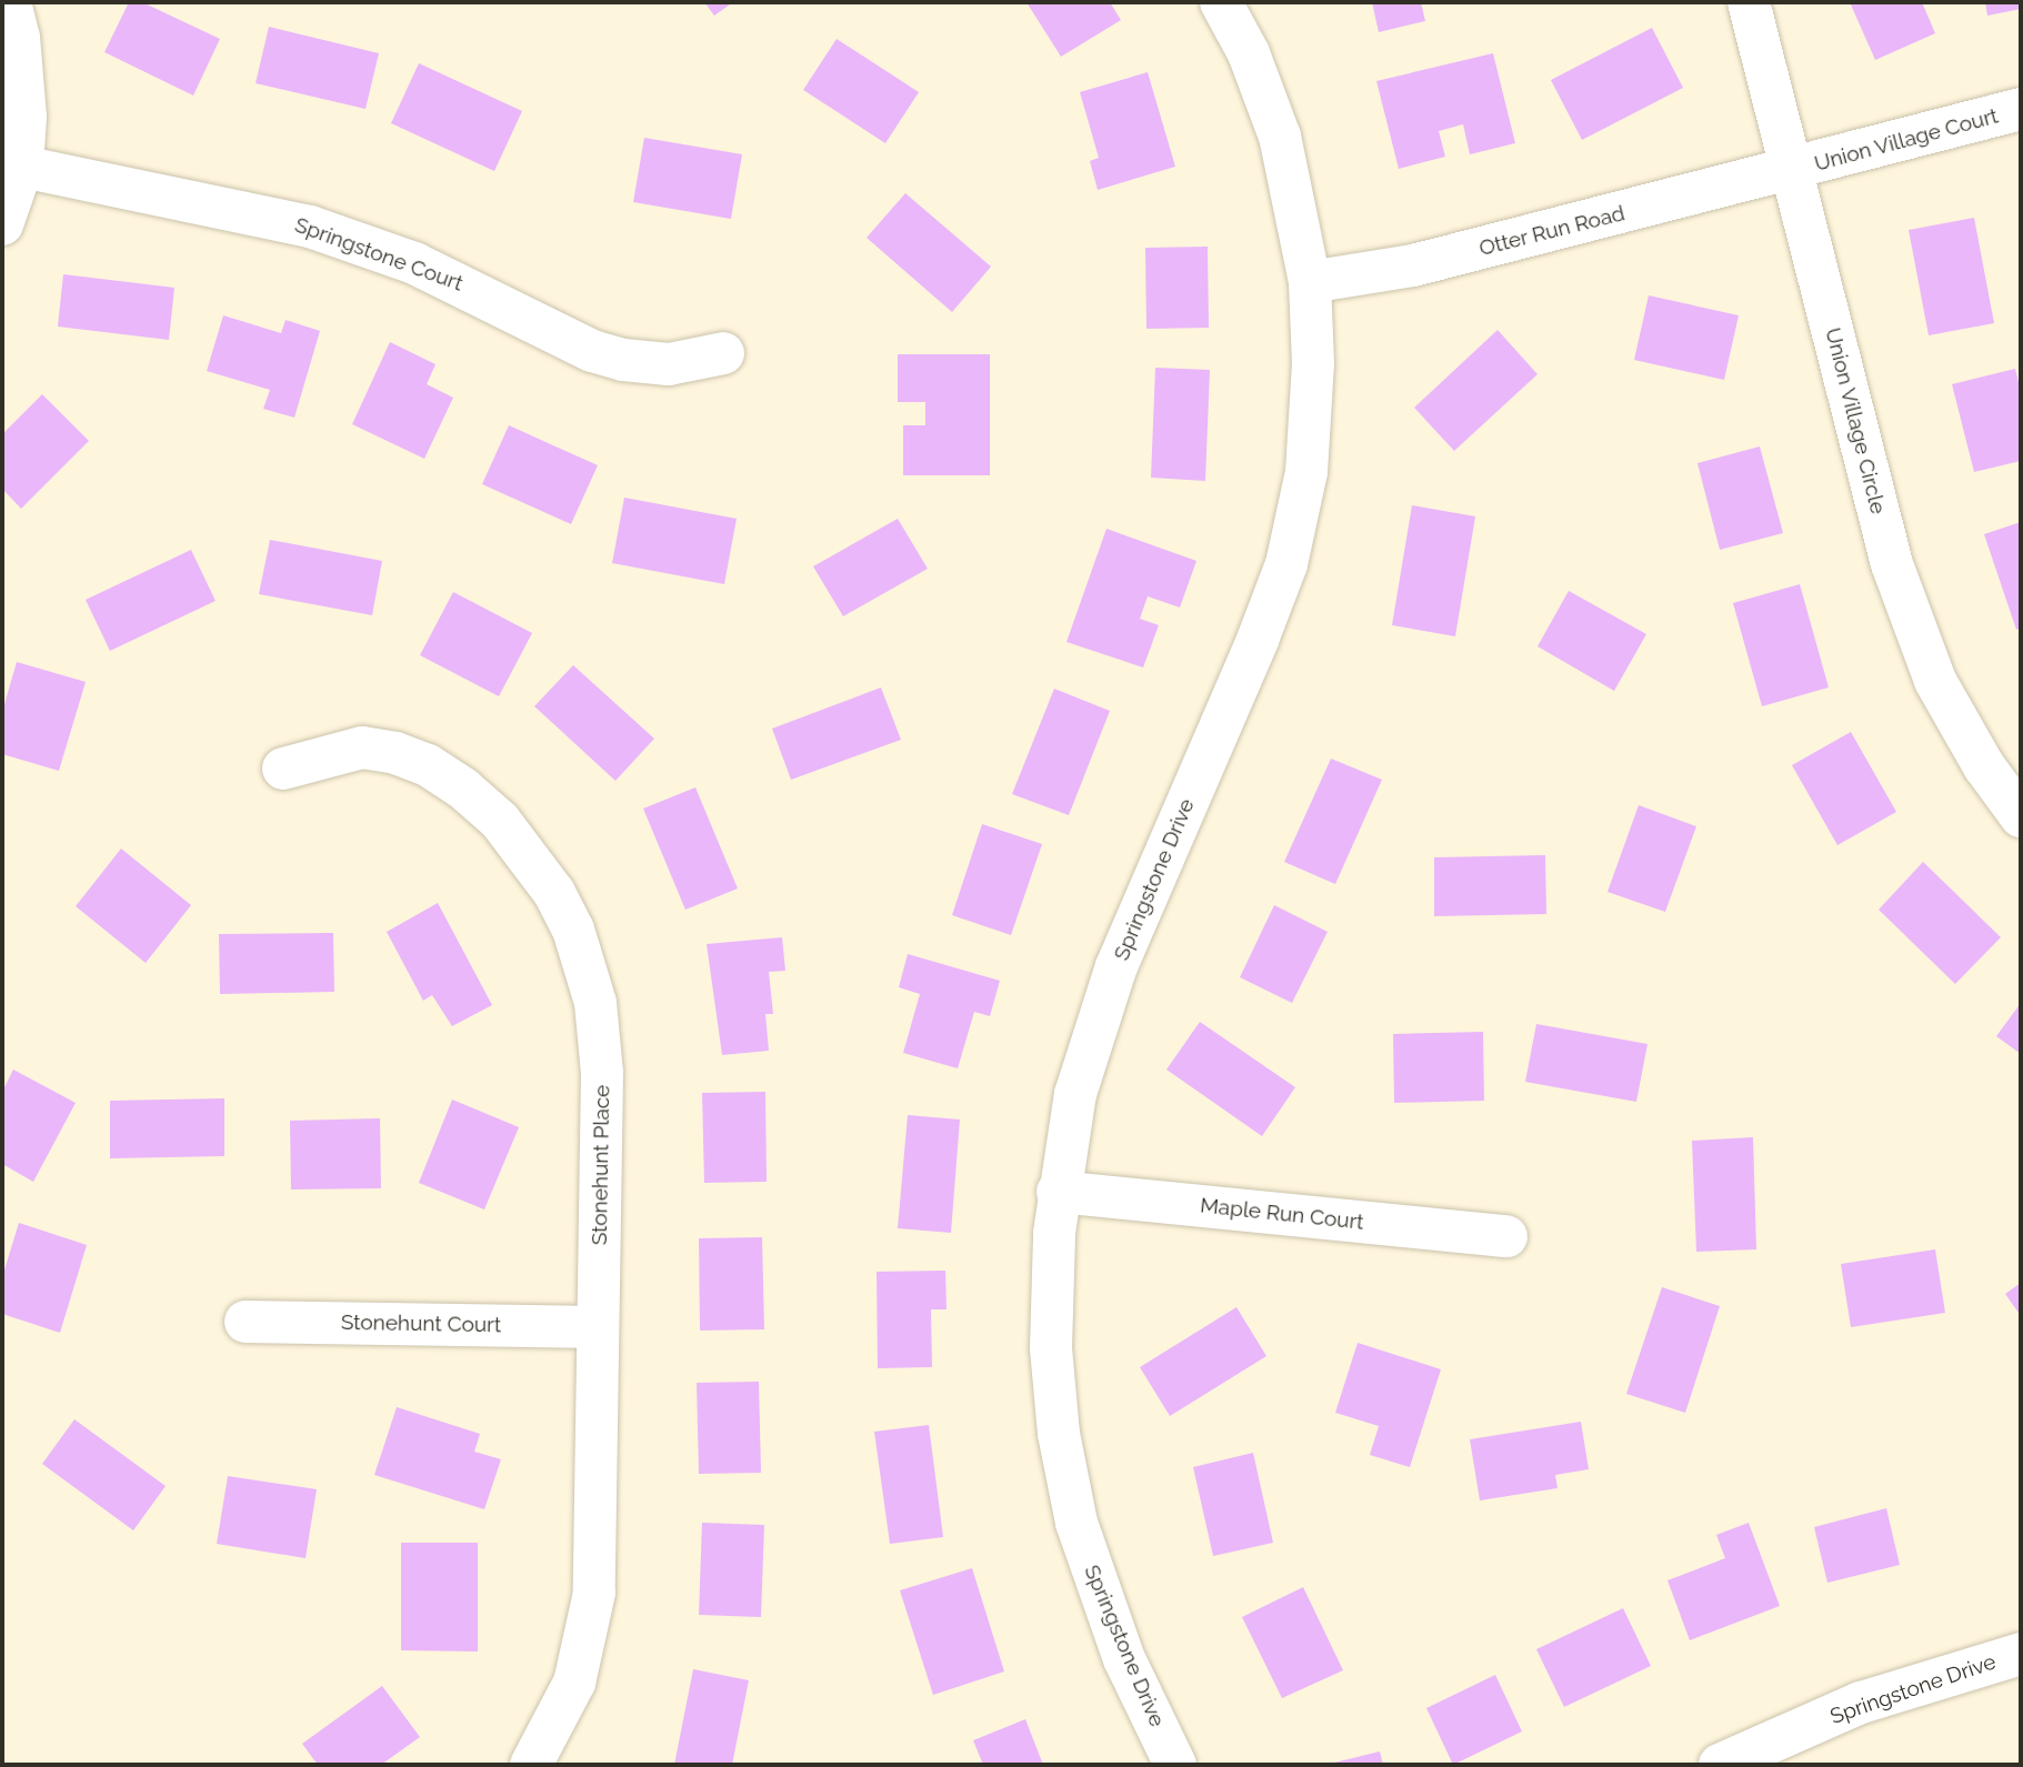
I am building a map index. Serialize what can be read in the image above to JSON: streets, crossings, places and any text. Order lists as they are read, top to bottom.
{
  "streets": {
    "street": [
      "Union Village Court",
      "Otter Run Road",
      "Springstone Court",
      "Union Village Circle",
      "Springstone Drive",
      "Stonehunt Place",
      "Maple Run Court",
      "Stonehunt Court"
    ]
  },
  "crossings": [
    ["Union Village Court", "Otter Run Road"],
    ["Union Village Court", "Union Village Circle"],
    ["Otter Run Road", "Union Village Circle"],
    ["Otter Run Road", "Springstone Drive"],
    ["Springstone Drive", "Maple Run Court"],
    ["Stonehunt Place", "Stonehunt Court"]
  ]
}
